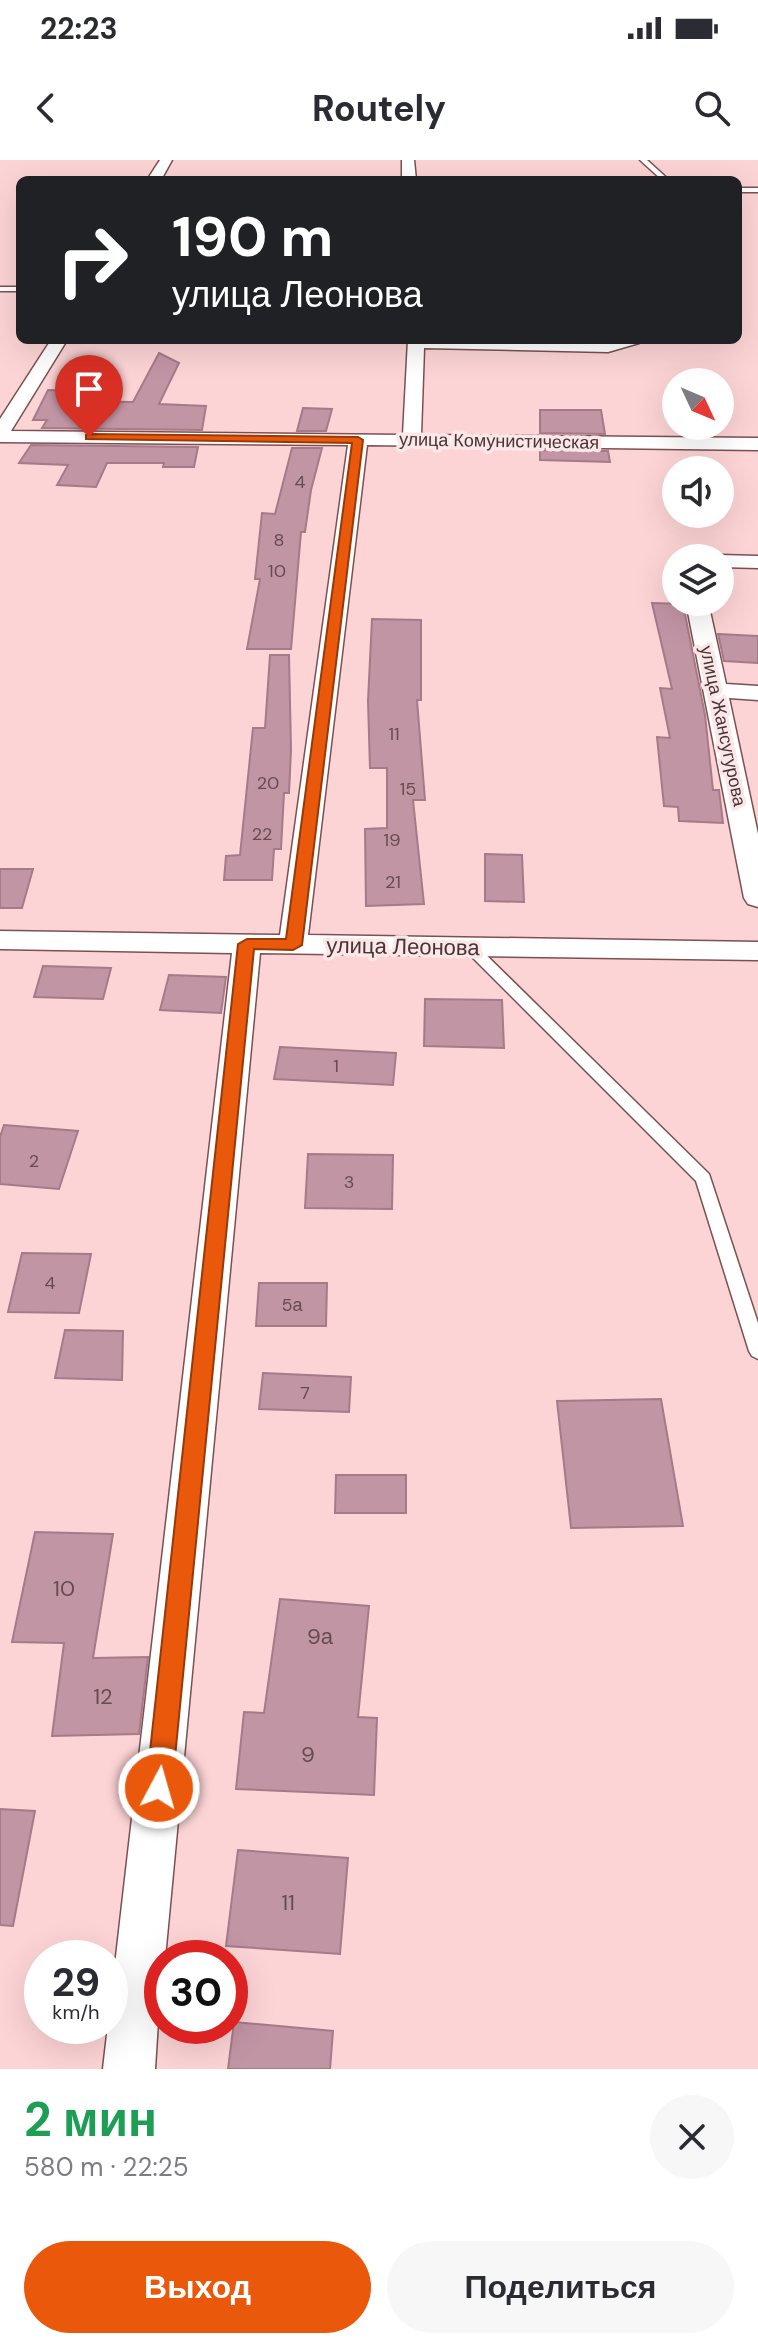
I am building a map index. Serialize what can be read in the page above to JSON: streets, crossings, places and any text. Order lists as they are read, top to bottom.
{
  "streets": {
    "street": ["улица Комунистическая", "улица Жансугурова", "улица Леонова"]
  },
  "house_numbers": [
    "4",
    "8",
    "10",
    "11",
    "20",
    "15",
    "22",
    "19",
    "21",
    "1",
    "2",
    "3",
    "4",
    "5а",
    "7",
    "10",
    "9а",
    "12",
    "9",
    "11"
  ],
  "north": "bottom right",
  "page": {
    "status": "22:23",
    "header": "Routely",
    "turn": ["190 m", "улица Леонова"],
    "speed": "29 km/h",
    "limit": "30",
    "heading": ["2 мин", "580 m · 22:25"],
    "buttons": ["Выход", "Поделиться"]
  }
}
